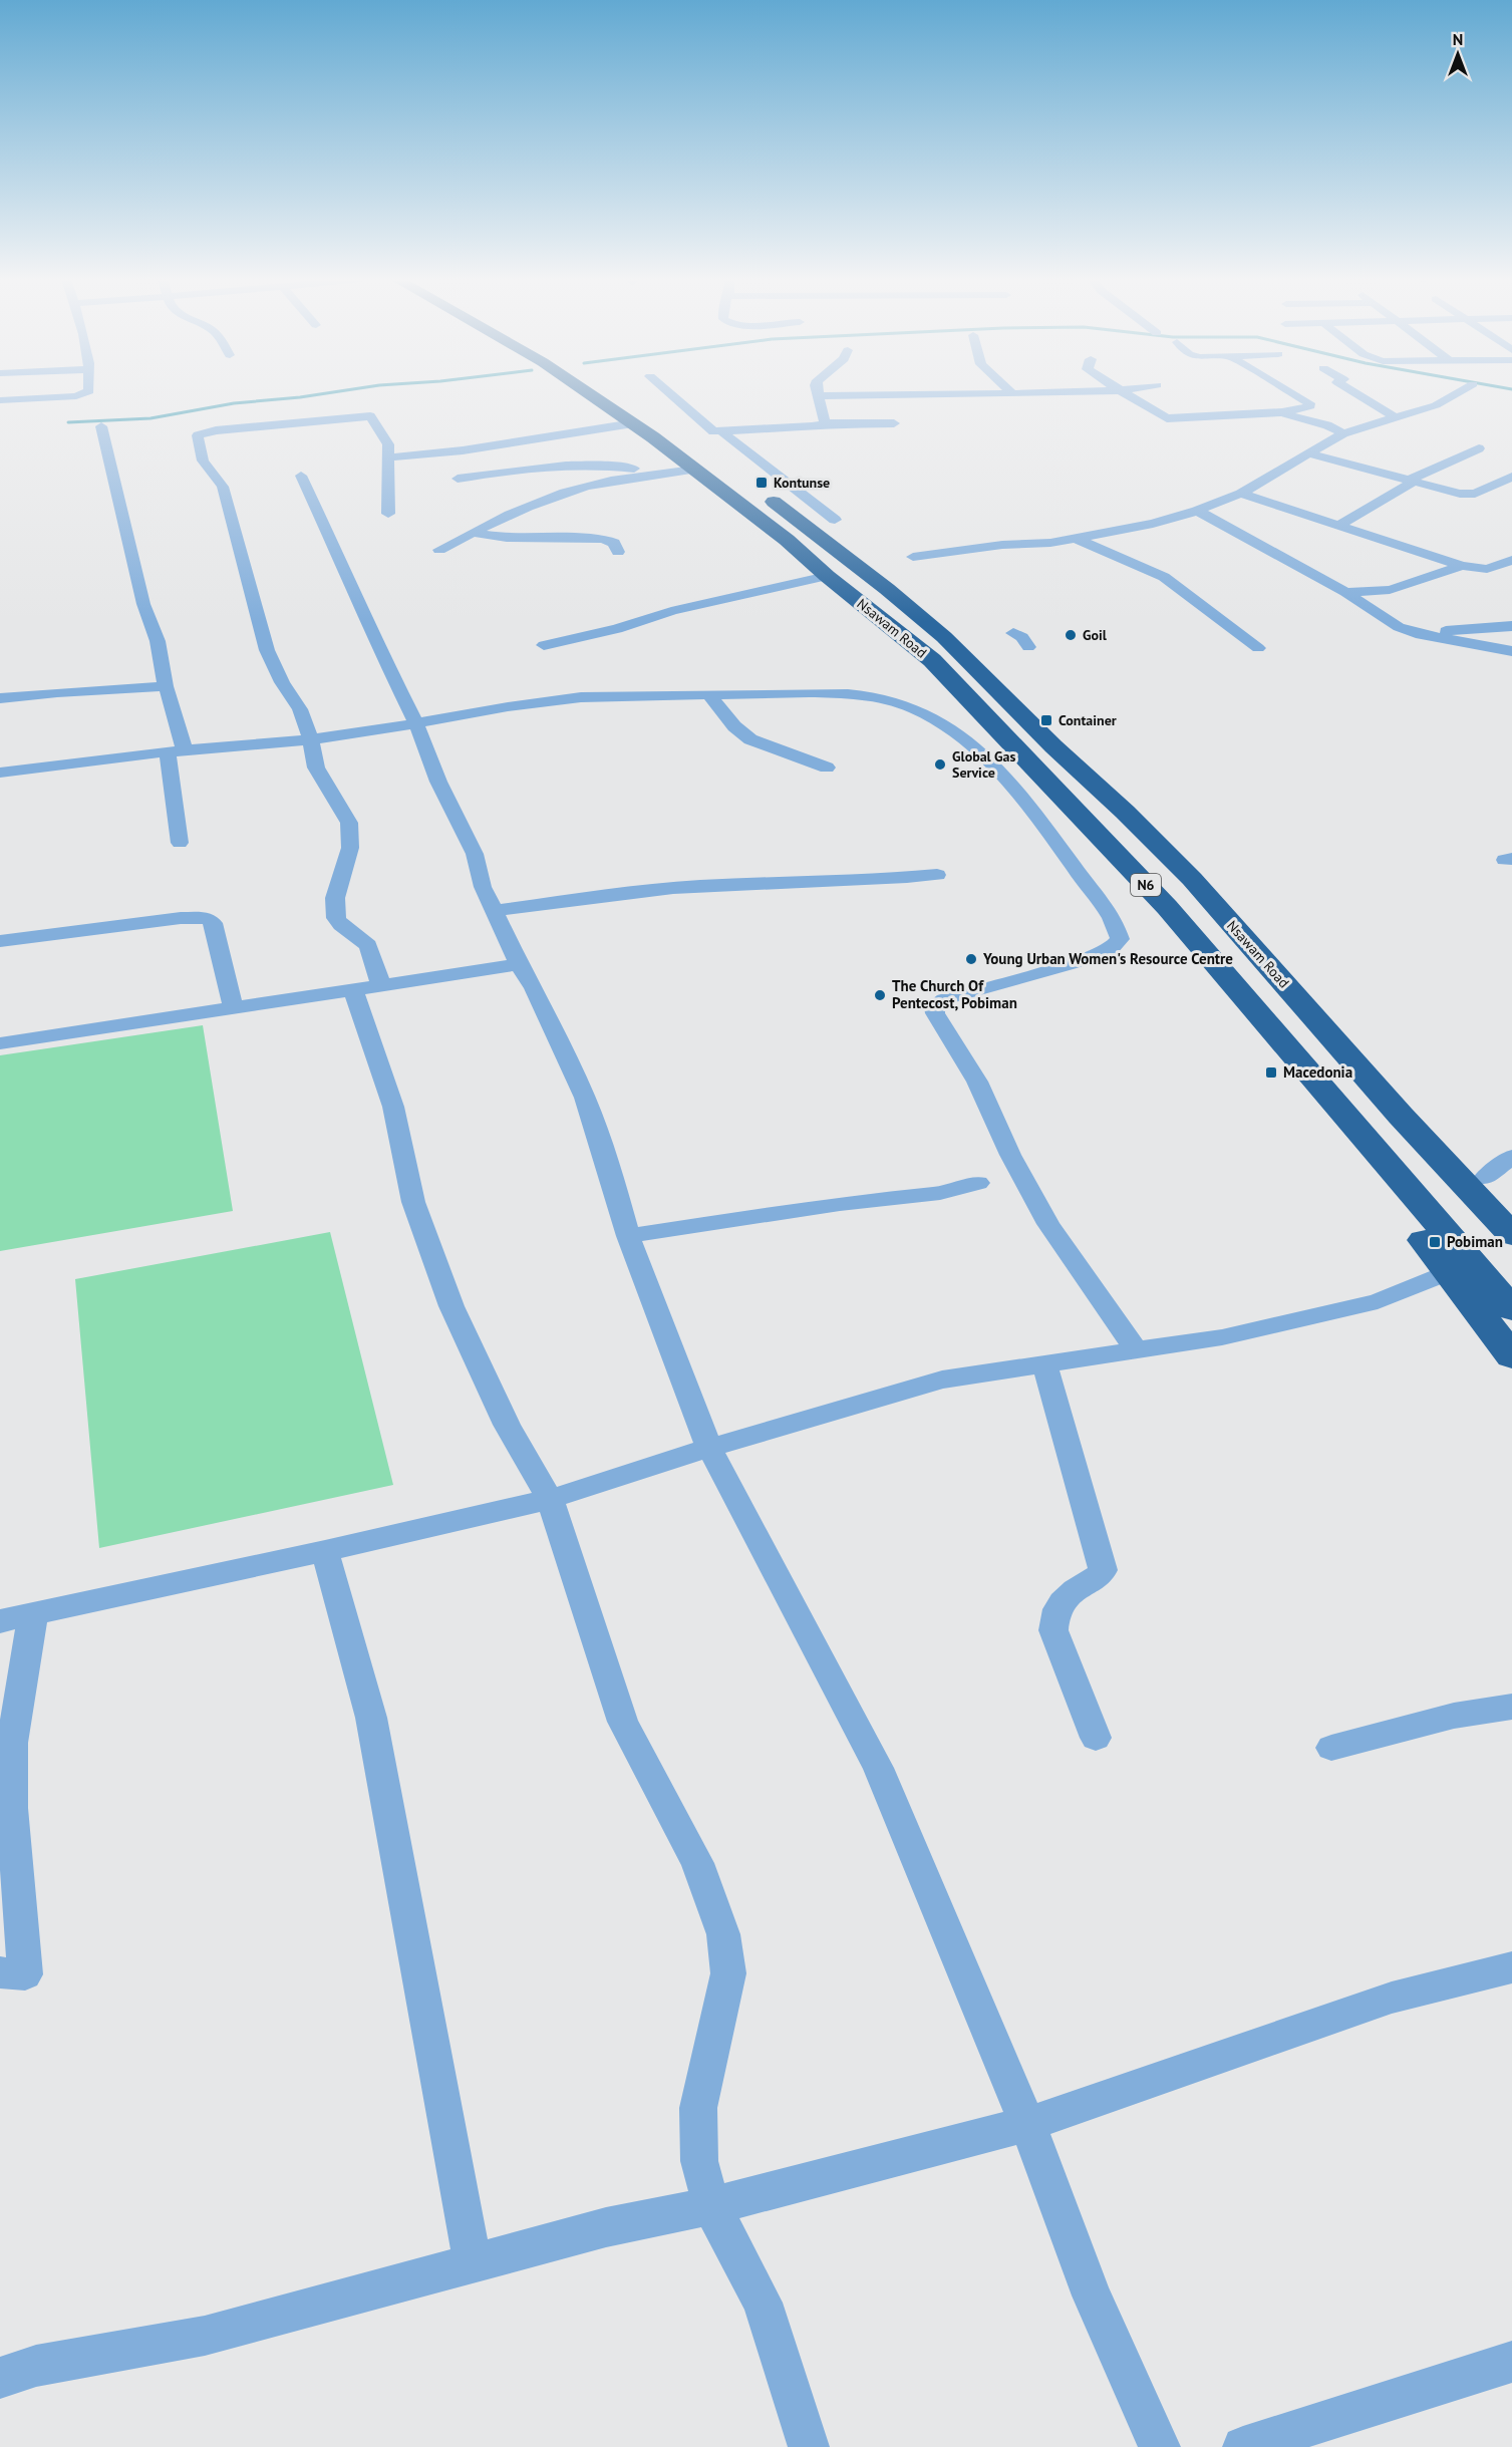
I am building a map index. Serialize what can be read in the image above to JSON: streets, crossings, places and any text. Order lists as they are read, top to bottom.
{
  "streets": {
    "highway": ["Nsawam Road", "N6"]
  },
  "places": {
    "transit": [
      "Kontunse",
      "Container",
      "Macedonia",
      "Pobiman"
    ],
    "other": [
      "Goil",
      "Global Gas Service",
      "Young Urban Women's Resource Centre",
      "The Church Of Pentecost, Pobiman"
    ]
  },
  "north": "top"
}
